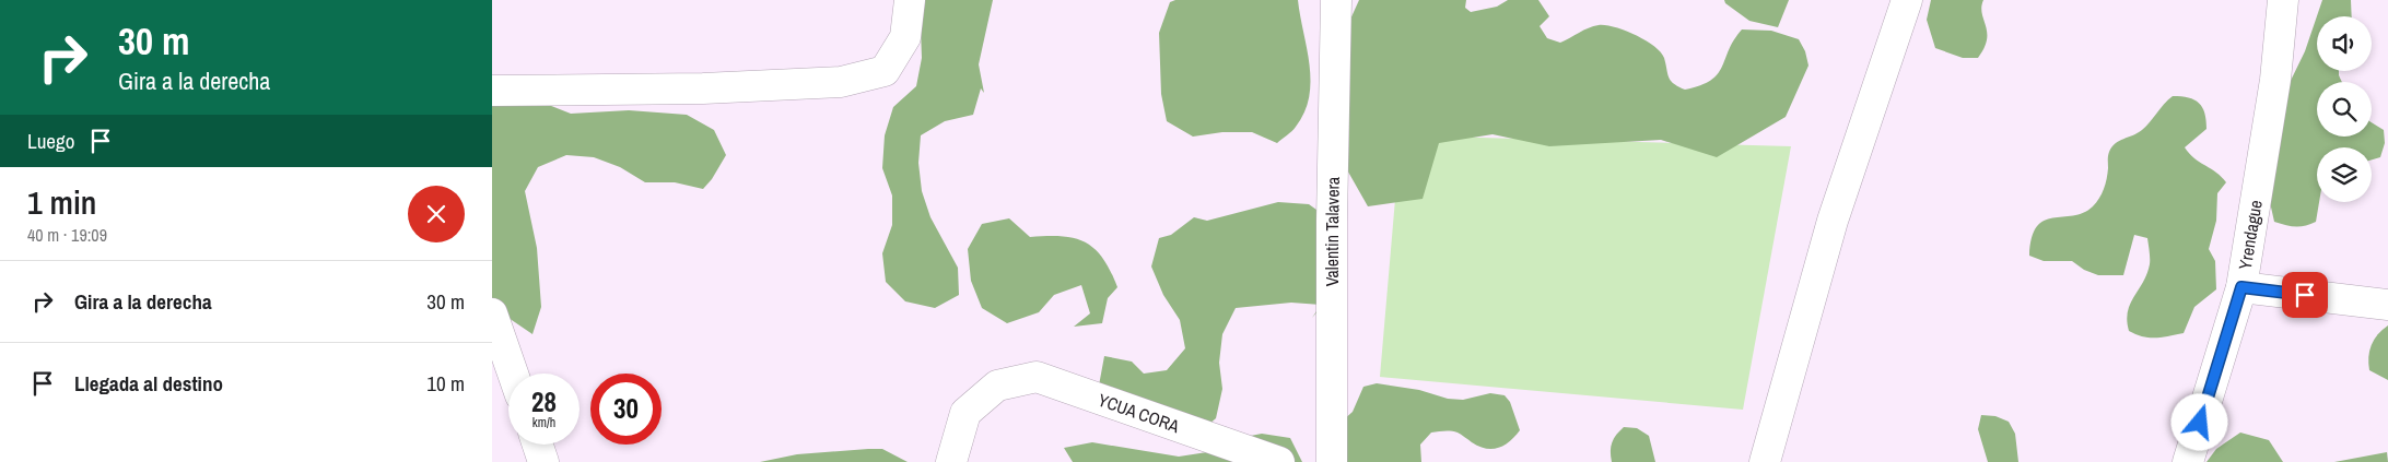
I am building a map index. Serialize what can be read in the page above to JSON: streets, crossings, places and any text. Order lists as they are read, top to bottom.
{
  "streets": {
    "street": ["Valentin Talavera", "Yrendague", "YCUA CORA"]
  },
  "page": {
    "turn": ["30 m", "Gira a la derecha"],
    "then": "Luego",
    "heading": ["1 min", "40 m · 19:09"],
    "list": [
      {
        "name": "Gira a la derecha",
        "value": "30 m"
      },
      {
        "name": "Llegada al destino",
        "value": "10 m"
      }
    ],
    "speed": "28 km/h",
    "limit": "30"
  }
}
